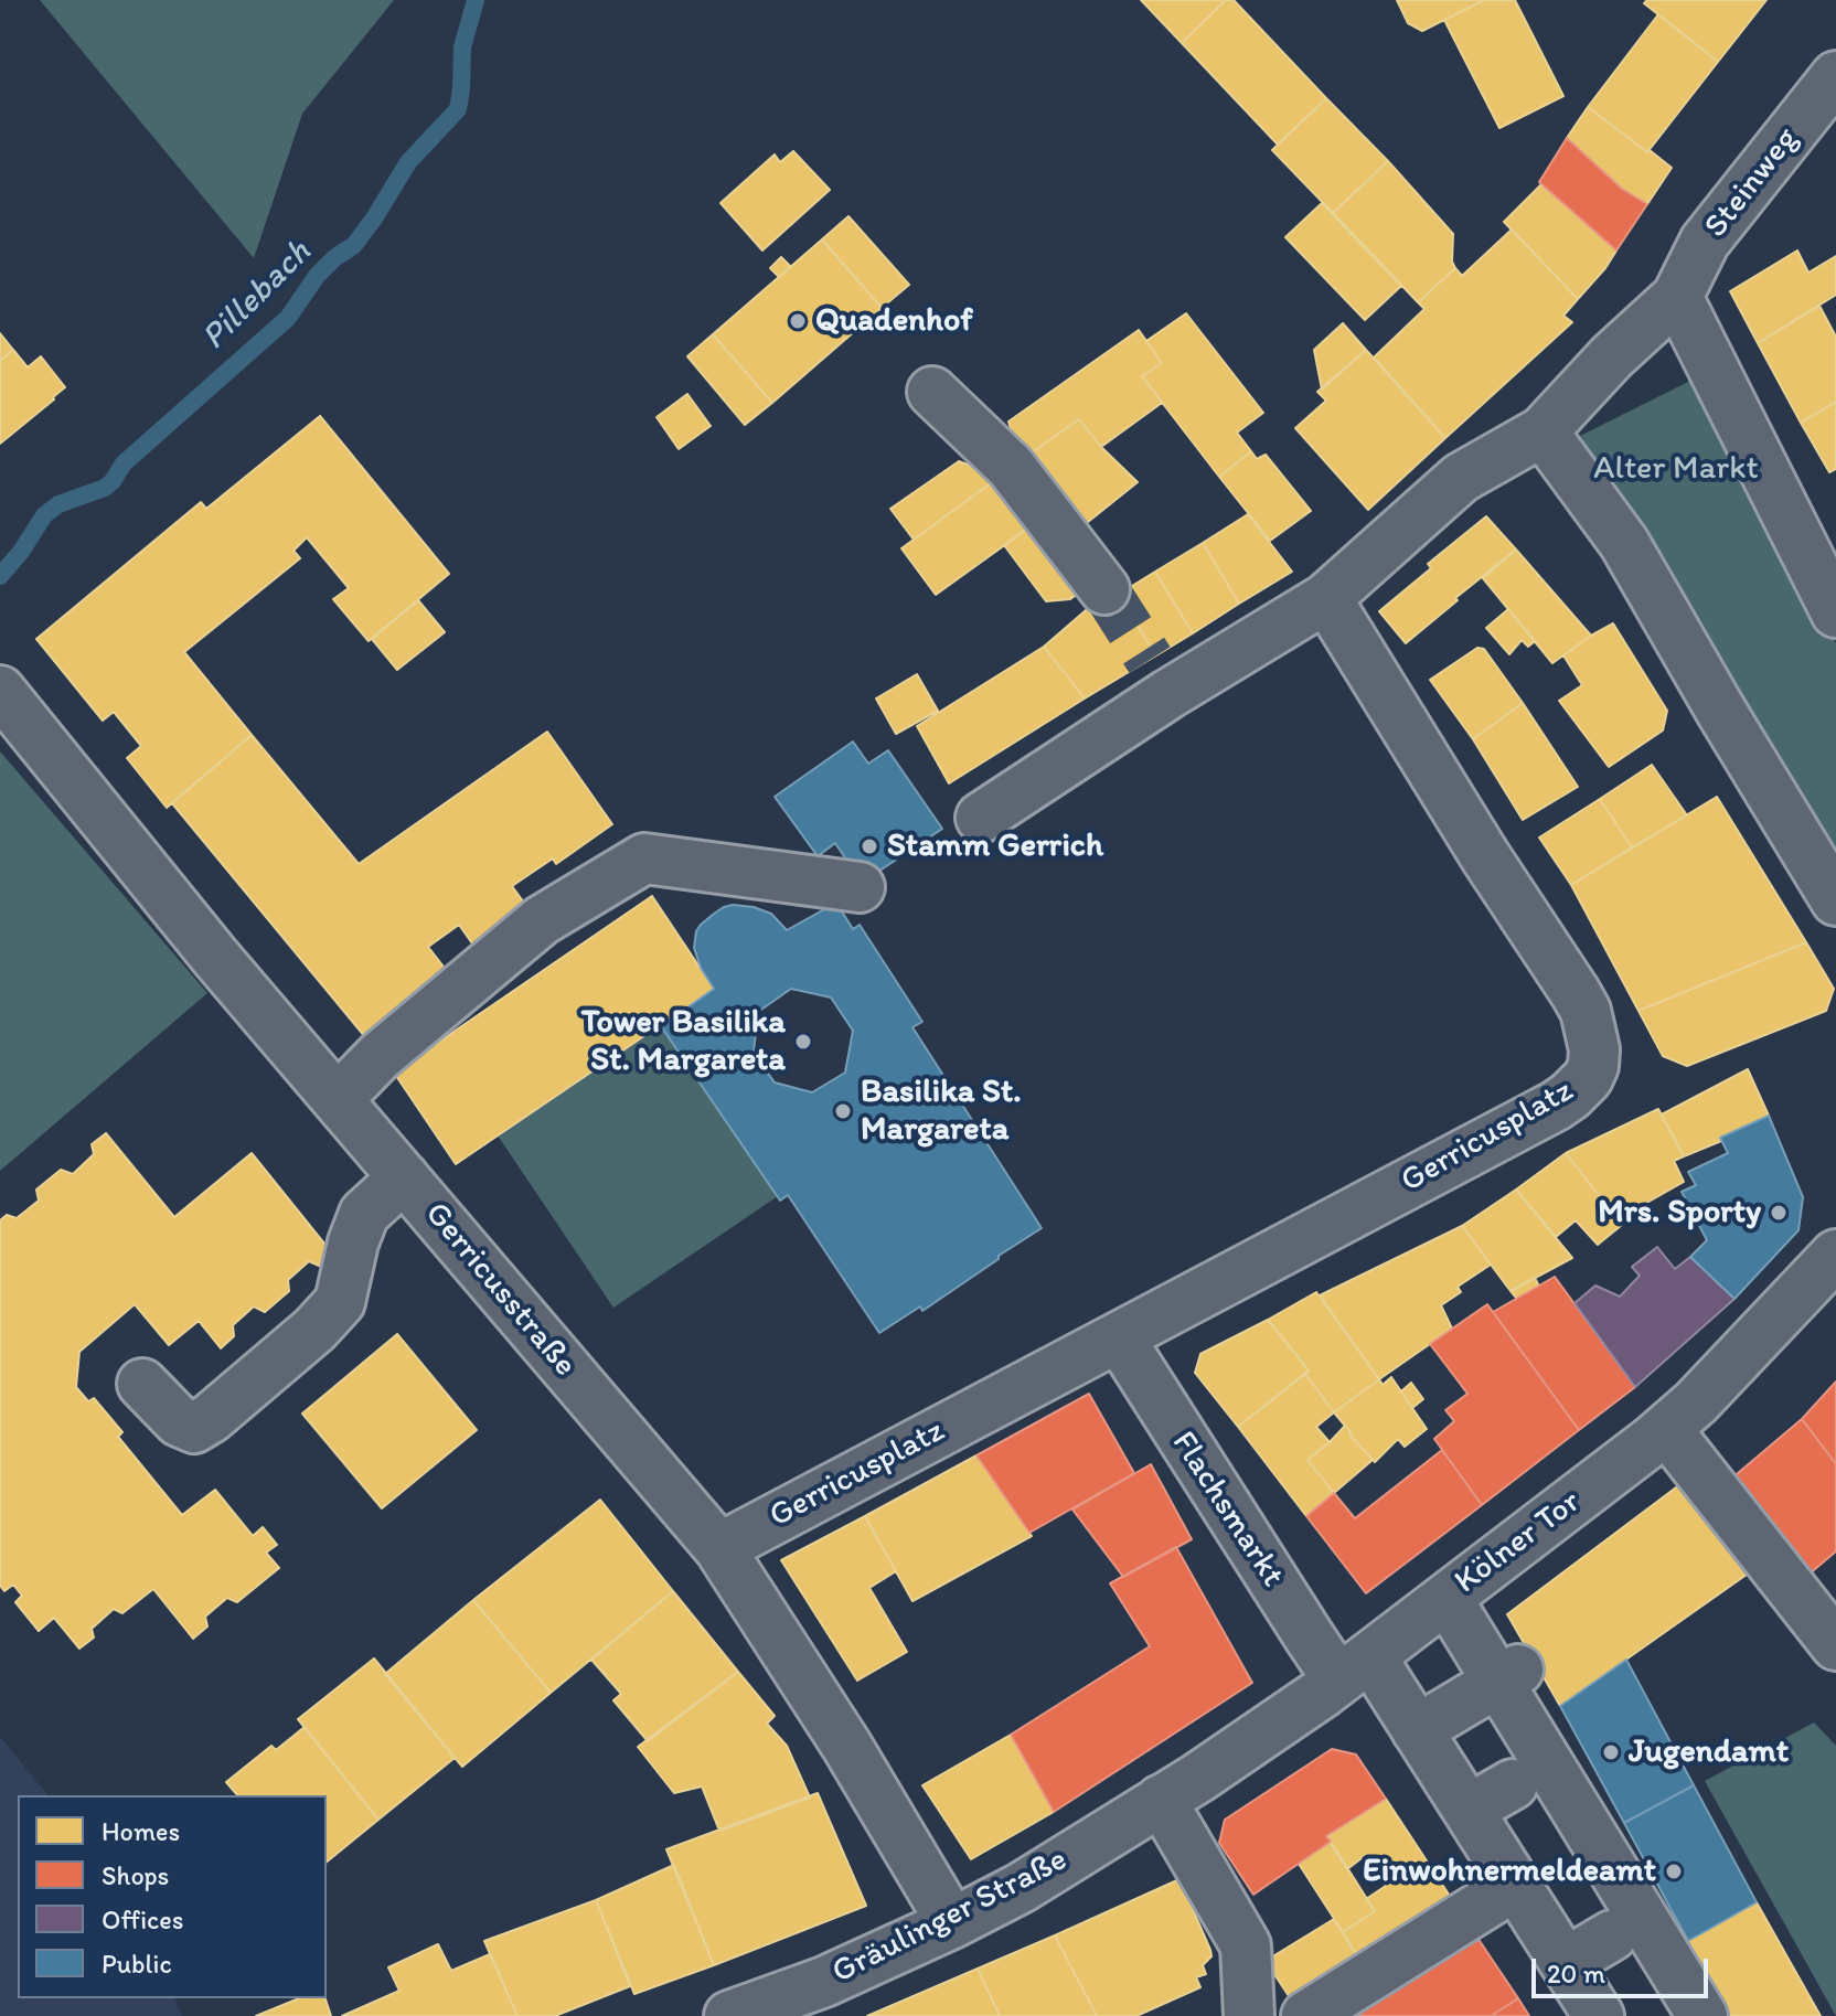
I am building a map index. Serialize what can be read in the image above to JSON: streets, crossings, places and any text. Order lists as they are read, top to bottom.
{
  "streets": {
    "street": [
      "Steinweg",
      "Gerricusplatz",
      "Gerricusstraße",
      "Flachsmarkt",
      "Kölner Tor",
      "Gräulinger Straße"
    ]
  },
  "crossings": [
    ["Gerricusplatz", "Gerricusstraße"],
    ["Gerricusplatz", "Flachsmarkt"],
    ["Gerricusstraße", "Gräulinger Straße"],
    ["Flachsmarkt", "Kölner Tor"],
    ["Flachsmarkt", "Gräulinger Straße"],
    ["Kölner Tor", "Gräulinger Straße"]
  ],
  "water": ["Pillebach"],
  "parks": ["Alter Markt"],
  "places": [
    "Quadenhof",
    "Stamm Gerrich",
    "Tower Basilika St. Margareta",
    "Basilika St. Margareta",
    "Mrs. Sporty",
    "Jugendamt",
    "Einwohnermeldeamt"
  ],
  "legend": [
    "Homes",
    "Shops",
    "Offices",
    "Public"
  ],
  "scale_bar": "20 m"
}
